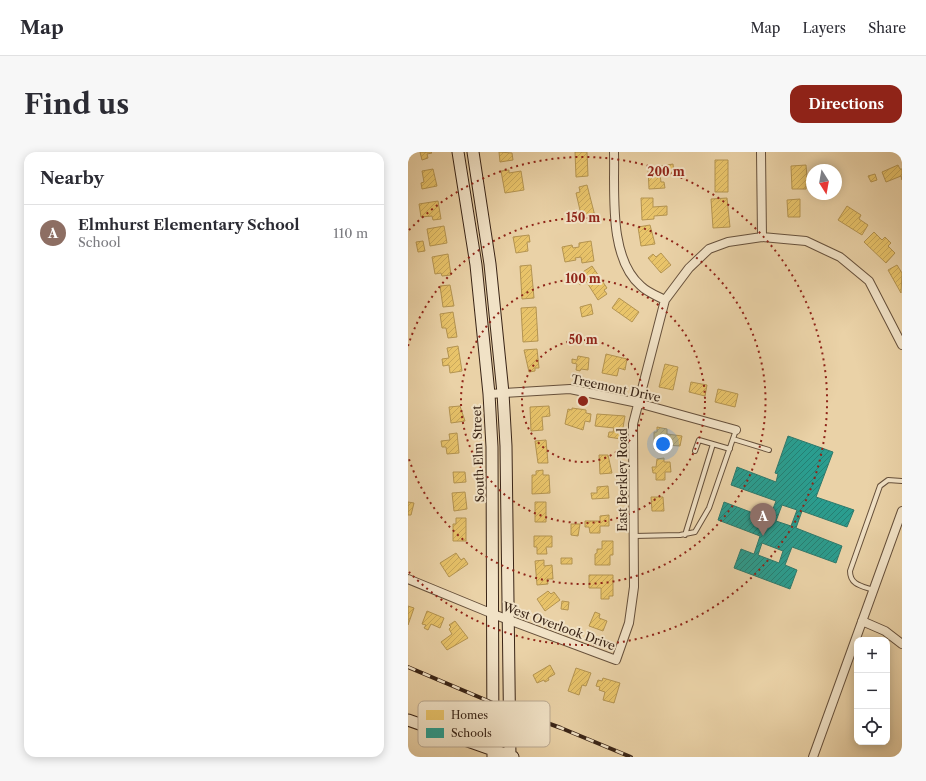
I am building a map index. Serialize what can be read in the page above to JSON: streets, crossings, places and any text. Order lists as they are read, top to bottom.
{
  "streets": {
    "street": [
      "Treemont Drive",
      "South Elm Street",
      "East Berkley Road",
      "West Overlook Drive"
    ]
  },
  "crossings": [
    ["Treemont Drive", "South Elm Street"],
    ["Treemont Drive", "East Berkley Road"],
    ["South Elm Street", "West Overlook Drive"],
    ["East Berkley Road", "West Overlook Drive"]
  ],
  "legend": ["Homes", "Schools"],
  "north": "bottom",
  "page": {
    "header": "Map",
    "nav": ["Map", "Layers", "Share"],
    "buttons": "Directions",
    "title": "Find us",
    "heading": "Nearby",
    "list": [
      {
        "mark": "A",
        "name": "Elmhurst Elementary School",
        "note": "School",
        "value": "110 m"
      }
    ],
    "pins": "A",
    "map_buttons": ["+", "−"]
  },
  "rings": [
    "200 m",
    "150 m",
    "100 m",
    "50 m"
  ]
}
